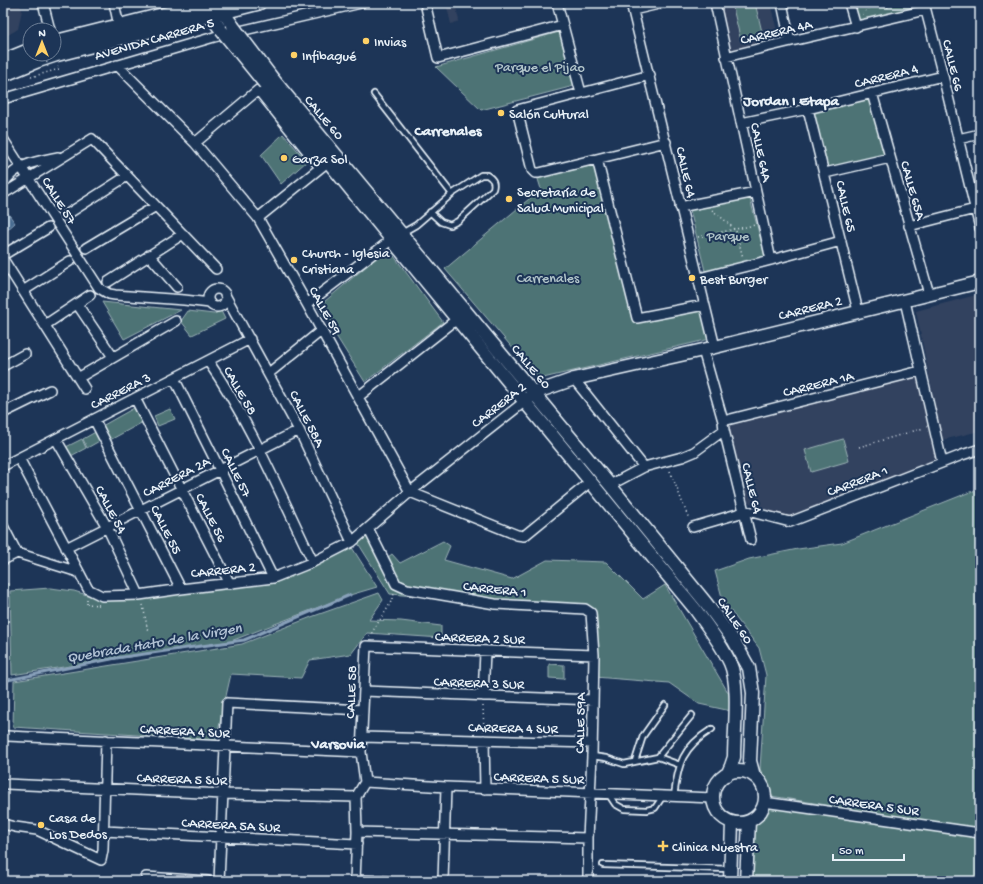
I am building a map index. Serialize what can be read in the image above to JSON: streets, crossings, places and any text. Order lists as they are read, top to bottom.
{
  "streets": {
    "main road": ["AVENIDA CARRERA 5", "CALLE 60", "CARRERA 2"],
    "street": [
      "CARRERA 4A",
      "CALLE 66",
      "CARRERA 4",
      "CALLE 64A",
      "CALLE 64",
      "CALLE 65A",
      "CALLE 57",
      "CALLE 65",
      "CALLE 59",
      "CARRERA 1A",
      "CARRERA 3",
      "CALLE 58",
      "CALLE 58A",
      "CARRERA 2A",
      "CARRERA 1",
      "CALLE 54",
      "CALLE 56",
      "CALLE 55",
      "CARRERA 2 SUR",
      "CARRERA 3 SUR",
      "CALLE 59A",
      "CARRERA 4 SUR",
      "CARRERA 5 SUR",
      "CARRERA 5A SUR"
    ]
  },
  "crossings": [
    ["CARRERA 4A", "CALLE 66"],
    ["CARRERA 4A", "CALLE 64A"],
    ["AVENIDA CARRERA 5", "CALLE 60"],
    ["AVENIDA CARRERA 5", "CALLE 59"],
    ["CALLE 66", "CARRERA 4"],
    ["CARRERA 4", "CALLE 64A"],
    ["CARRERA 4", "CALLE 65A"],
    ["CARRERA 4", "CALLE 65"],
    ["CALLE 60", "CARRERA 2"],
    ["CALLE 60", "CARRERA 1A"],
    ["CALLE 60", "CARRERA 5 SUR"],
    ["CALLE 64", "CARRERA 2"],
    ["CALLE 64", "CARRERA 1A"],
    ["CALLE 64", "CARRERA 1"],
    ["CALLE 65A", "CARRERA 2"],
    ["CALLE 57", "CARRERA 2"],
    ["CALLE 57", "CARRERA 3"],
    ["CALLE 57", "CALLE 58A"],
    ["CALLE 57", "CARRERA 2A"],
    ["CALLE 65", "CARRERA 2"],
    ["CARRERA 2", "CALLE 59"],
    ["CARRERA 2", "CALLE 58"],
    ["CARRERA 2", "CALLE 58A"],
    ["CARRERA 2", "CALLE 54"],
    ["CARRERA 2", "CALLE 56"],
    ["CARRERA 2", "CALLE 55"],
    ["CARRERA 3", "CALLE 58"],
    ["CARRERA 3", "CALLE 58A"],
    ["CARRERA 3", "CALLE 54"],
    ["CARRERA 3", "CALLE 56"],
    ["CARRERA 3", "CALLE 55"],
    ["CALLE 58", "CARRERA 2A"],
    ["CALLE 58", "CARRERA 2 SUR"],
    ["CALLE 58", "CARRERA 3 SUR"],
    ["CALLE 58", "CARRERA 4 SUR"],
    ["CALLE 58", "CARRERA 5 SUR"],
    ["CALLE 58A", "CARRERA 2A"],
    ["CARRERA 2A", "CALLE 54"],
    ["CARRERA 2A", "CALLE 56"],
    ["CARRERA 2A", "CALLE 55"],
    ["CARRERA 1", "CALLE 59A"],
    ["CARRERA 2 SUR", "CALLE 59A"],
    ["CARRERA 3 SUR", "CALLE 59A"],
    ["CALLE 59A", "CARRERA 4 SUR"],
    ["CALLE 59A", "CARRERA 5 SUR"]
  ],
  "districts": ["Jordan I Etapa", "Carrenales", "Varsovia"],
  "water": ["Quebrada Hato de la Virgen"],
  "parks": ["Parque el Pijao", "Parque", "Carrenales"],
  "places": {
    "other": [
      "Invias",
      "Infibagué",
      "Salón Cultural",
      "Garza Sol",
      "Secretaría de Salud Municipal",
      "Church - Iglesia Cristiana",
      "Best Burger",
      "Casa de Los Dedos"
    ],
    "health": ["Clinica Nuestra"]
  },
  "scale_bar": "50 m",
  "north": "top"
}
